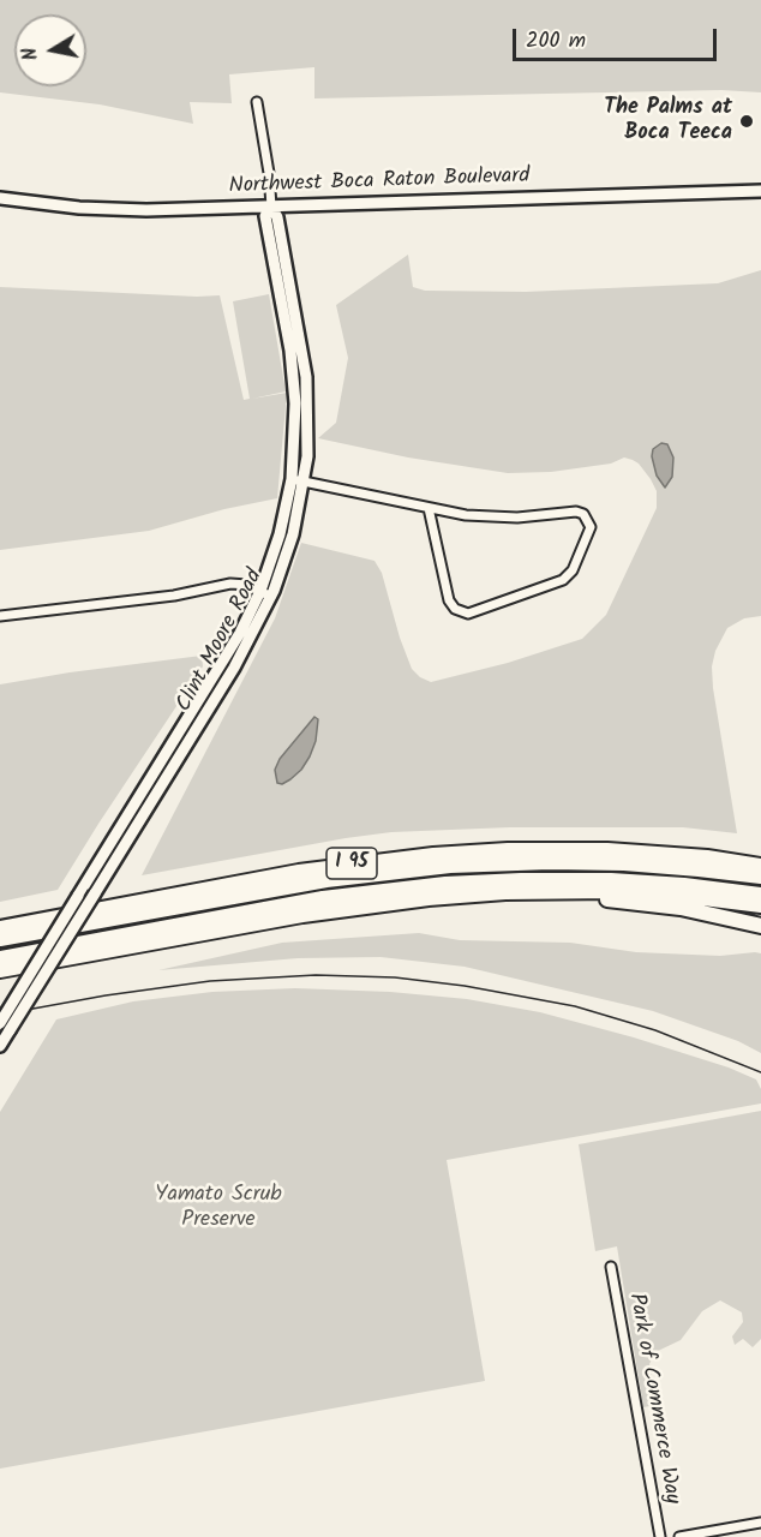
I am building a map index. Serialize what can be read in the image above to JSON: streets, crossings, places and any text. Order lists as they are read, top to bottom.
{
  "streets": {
    "highway": ["I 95"],
    "street": ["Northwest Boca Raton Boulevard", "Clint Moore Road", "Park of Commerce Way"]
  },
  "crossings": [
    ["Northwest Boca Raton Boulevard", "Clint Moore Road"]
  ],
  "parks": ["Yamato Scrub Preserve"],
  "places": ["The Palms at Boca Teeca"],
  "scale_bar": "200 m",
  "north": "left"
}
